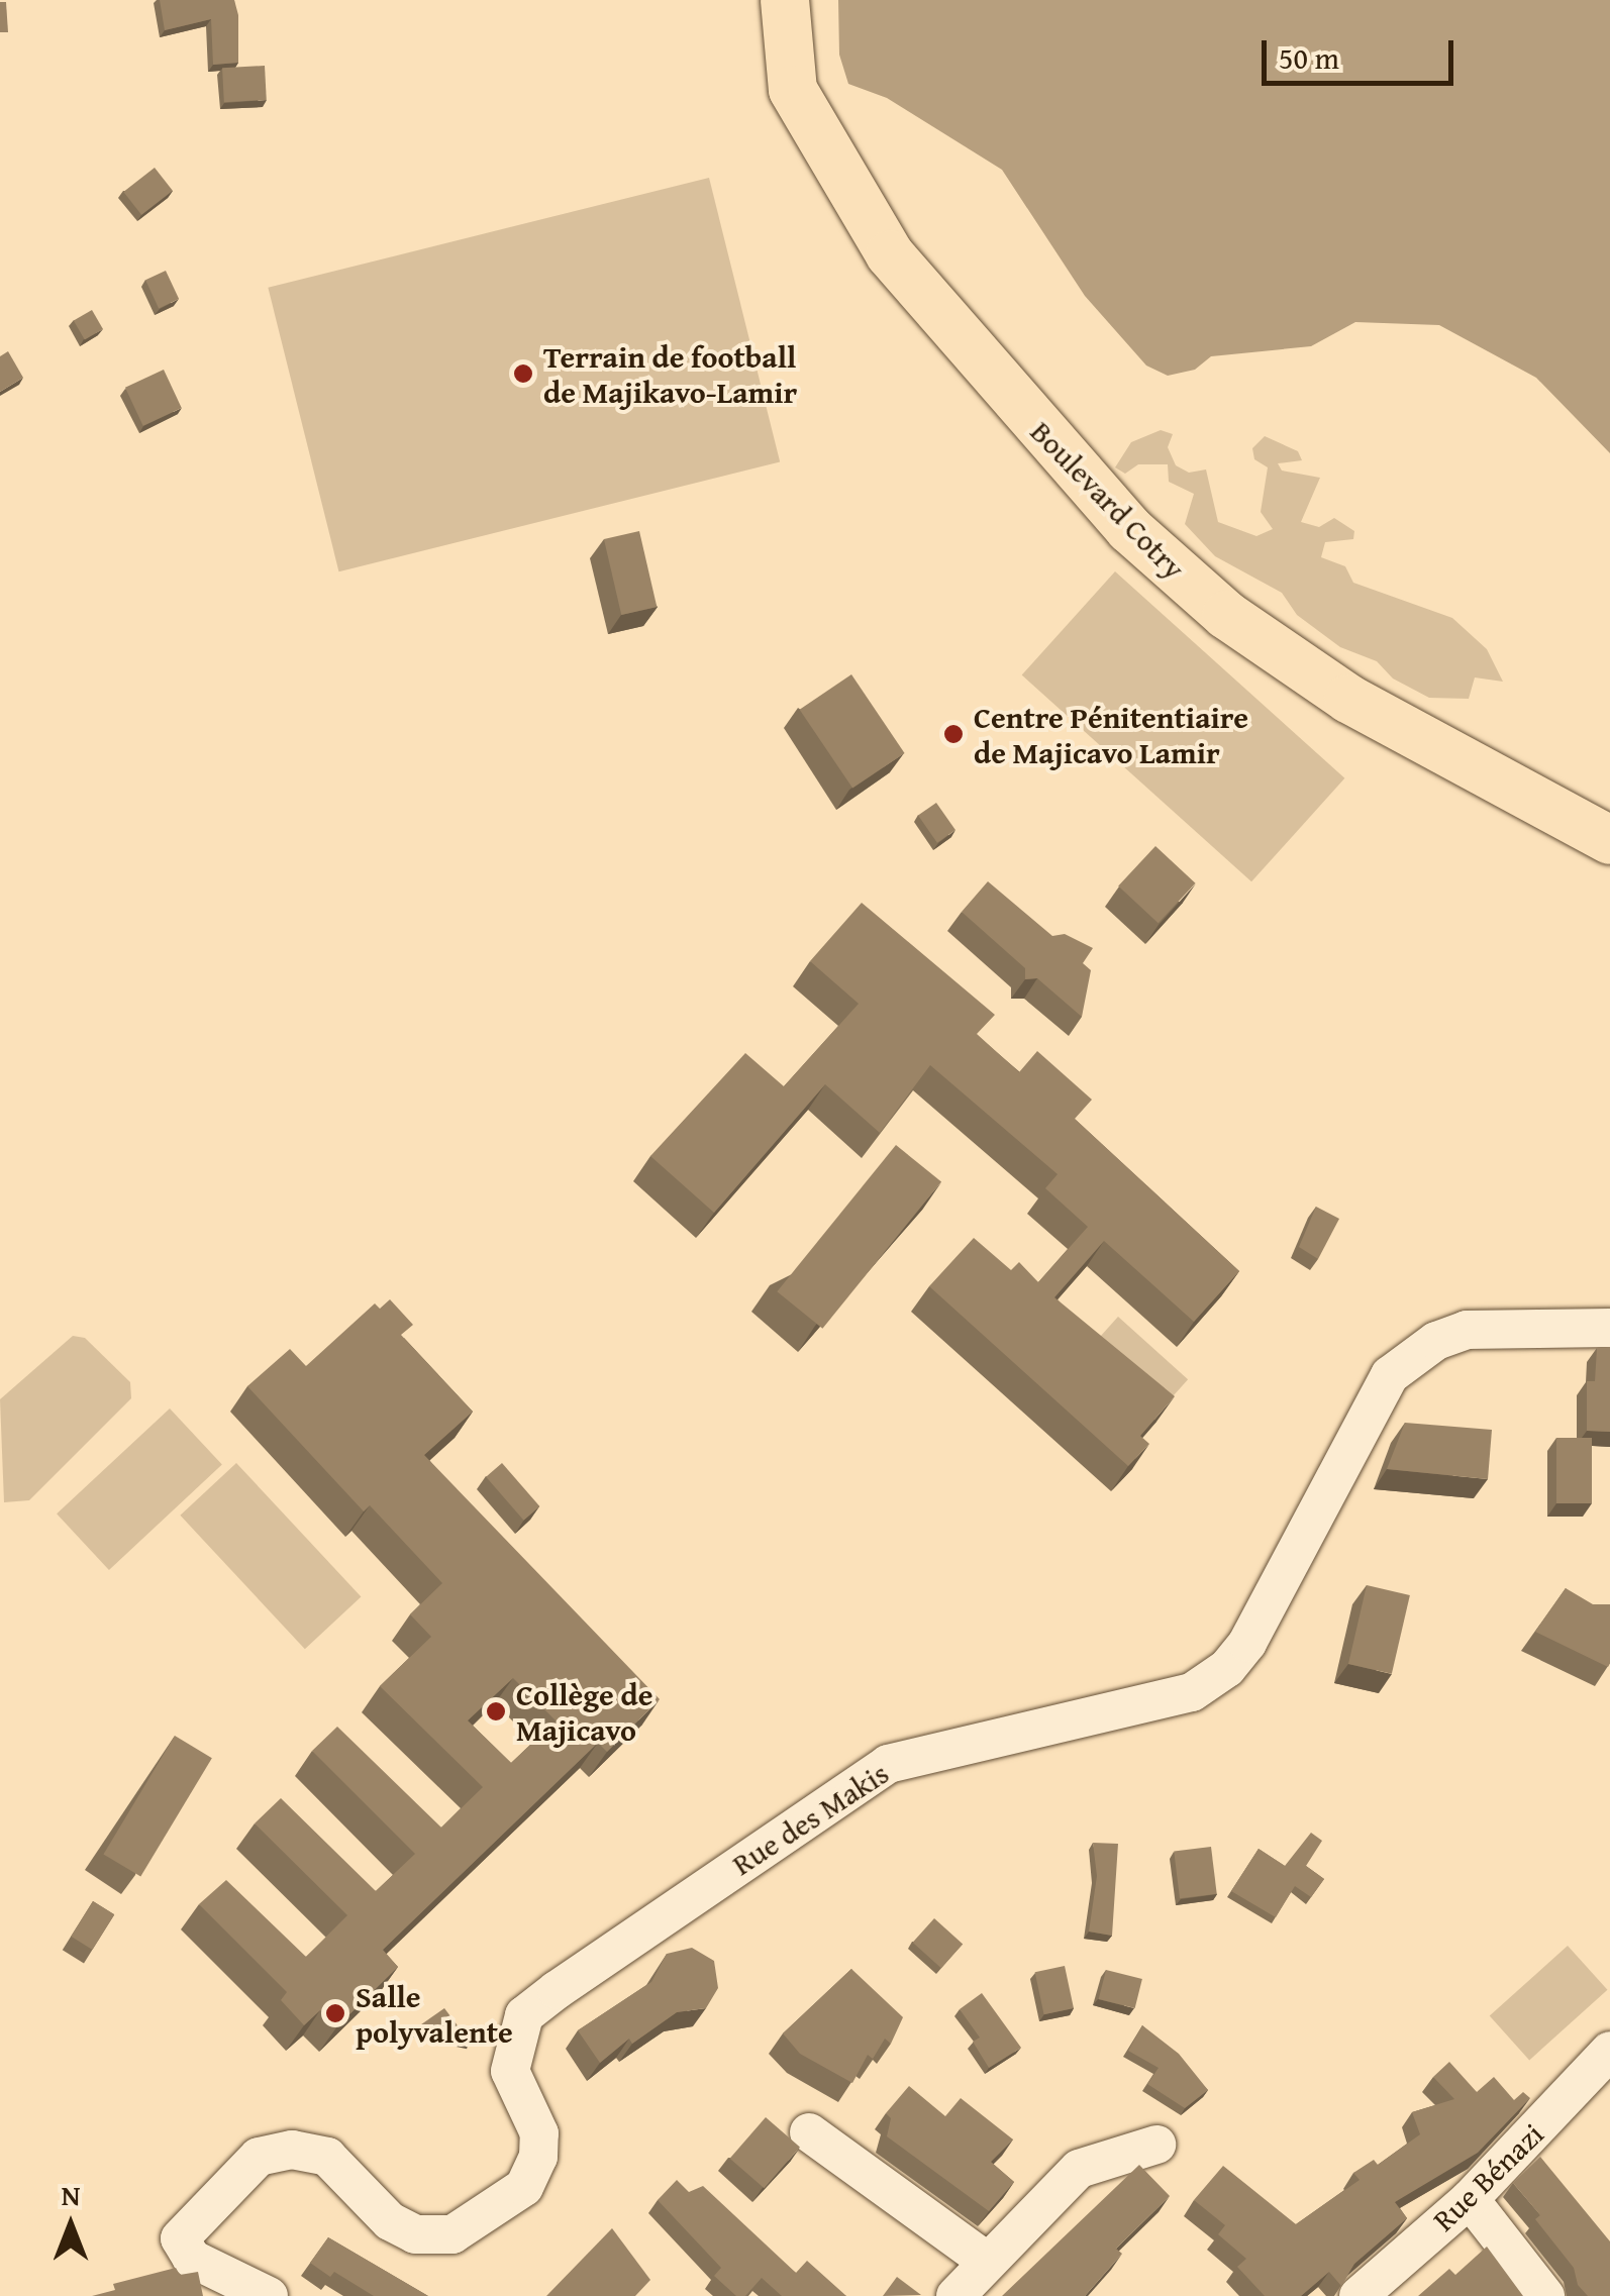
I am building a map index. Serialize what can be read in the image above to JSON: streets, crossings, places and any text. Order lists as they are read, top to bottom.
{
  "streets": {
    "main road": ["Boulevard Cotry"],
    "street": ["Rue des Makis", "Rue Bénazi"]
  },
  "places": [
    "Terrain de football de Majikavo-Lamir",
    "Centre Pénitentiaire de Majicavo Lamir",
    "Collège de Majicavo",
    "Salle polyvalente"
  ],
  "scale_bar": "50 m",
  "north": "top"
}
